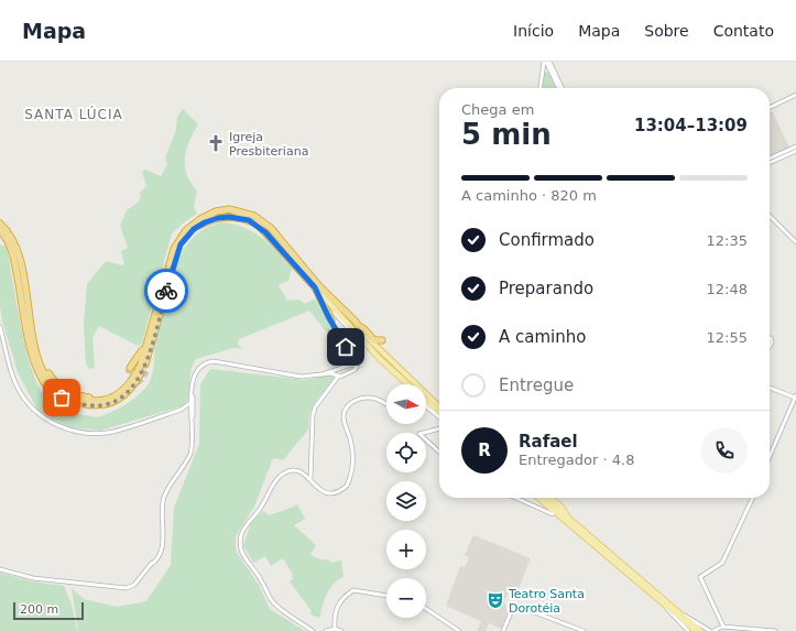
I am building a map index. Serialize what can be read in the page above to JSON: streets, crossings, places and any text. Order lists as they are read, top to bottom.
{
  "districts": ["SANTA LÚCIA"],
  "places": {
    "church": ["Igreja Presbiteriana"],
    "theatre": ["Teatro Santa Dorotéia"]
  },
  "scale_bar": "200 m",
  "north": "right",
  "page": {
    "header": "Mapa",
    "nav": [
      "Início",
      "Mapa",
      "Sobre",
      "Contato"
    ],
    "heading": ["5 min", "Chega em", "13:04–13:09"],
    "panel": ["Rafael", "Entregador · 4.8"],
    "bar": "A caminho · 820 m",
    "list": [
      ["Confirmado", "12:35"],
      ["Preparando", "12:48"],
      ["A caminho", "12:55"],
      "Entregue"
    ],
    "map_buttons": ["+", "−"],
    "round": "R",
    "scale": "200 m"
  }
}
